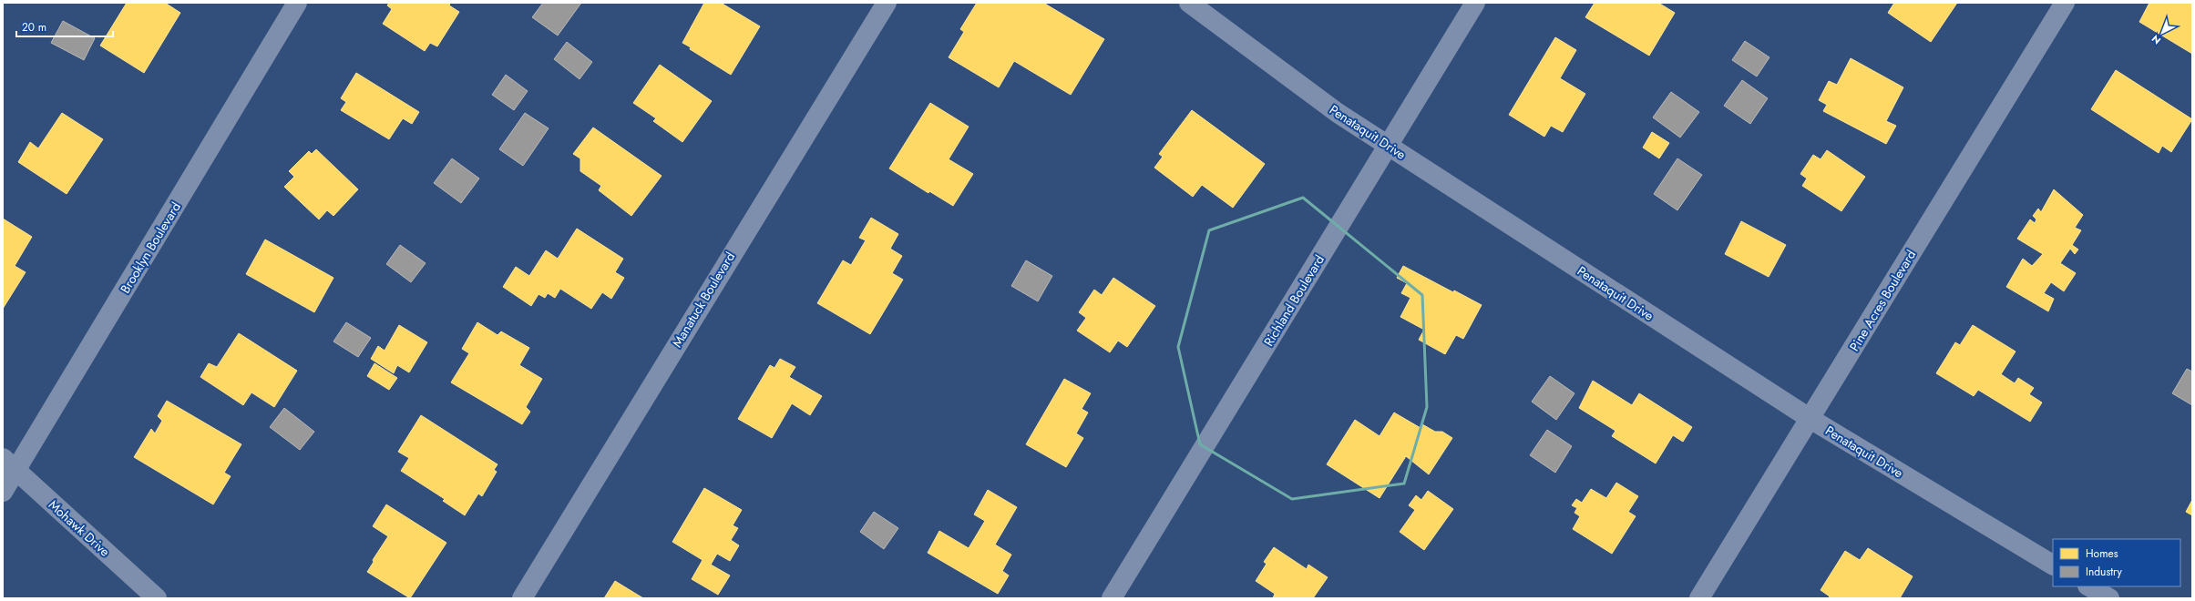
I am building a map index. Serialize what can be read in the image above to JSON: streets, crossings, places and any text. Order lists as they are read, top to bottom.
{
  "streets": {
    "street": [
      "Penataquit Drive",
      "Brooklyn Boulevard",
      "Manatuck Boulevard",
      "Richland Boulevard",
      "Pine Acres Boulevard",
      "Mohawk Drive"
    ]
  },
  "crossings": [
    ["Penataquit Drive", "Richland Boulevard"],
    ["Penataquit Drive", "Pine Acres Boulevard"],
    ["Brooklyn Boulevard", "Mohawk Drive"]
  ],
  "legend": ["Homes", "Industry"],
  "scale_bar": "20 m",
  "north": "bottom left"
}
